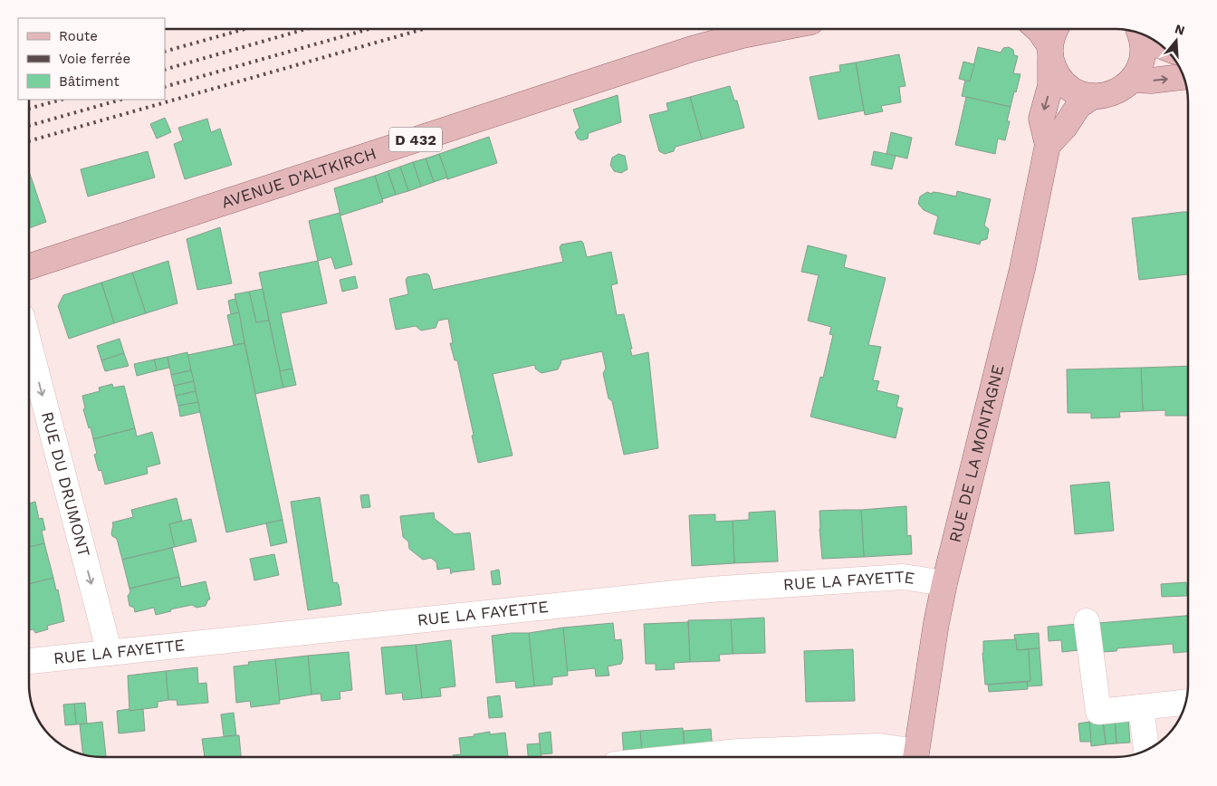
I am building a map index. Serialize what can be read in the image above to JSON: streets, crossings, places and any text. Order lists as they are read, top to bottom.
{
  "streets": {
    "main road": ["D 432", "AVENUE D'ALTKIRCH", "RUE DE LA MONTAGNE"],
    "street": ["RUE DU DRUMONT", "RUE LA FAYETTE"]
  },
  "crossings": [
    ["RUE DE LA MONTAGNE", "RUE LA FAYETTE"],
    ["RUE DU DRUMONT", "RUE LA FAYETTE"]
  ],
  "one_way": ["RUE DU DRUMONT"],
  "legend": ["Route", "Voie ferrée", "Bâtiment"],
  "north": "top"
}
